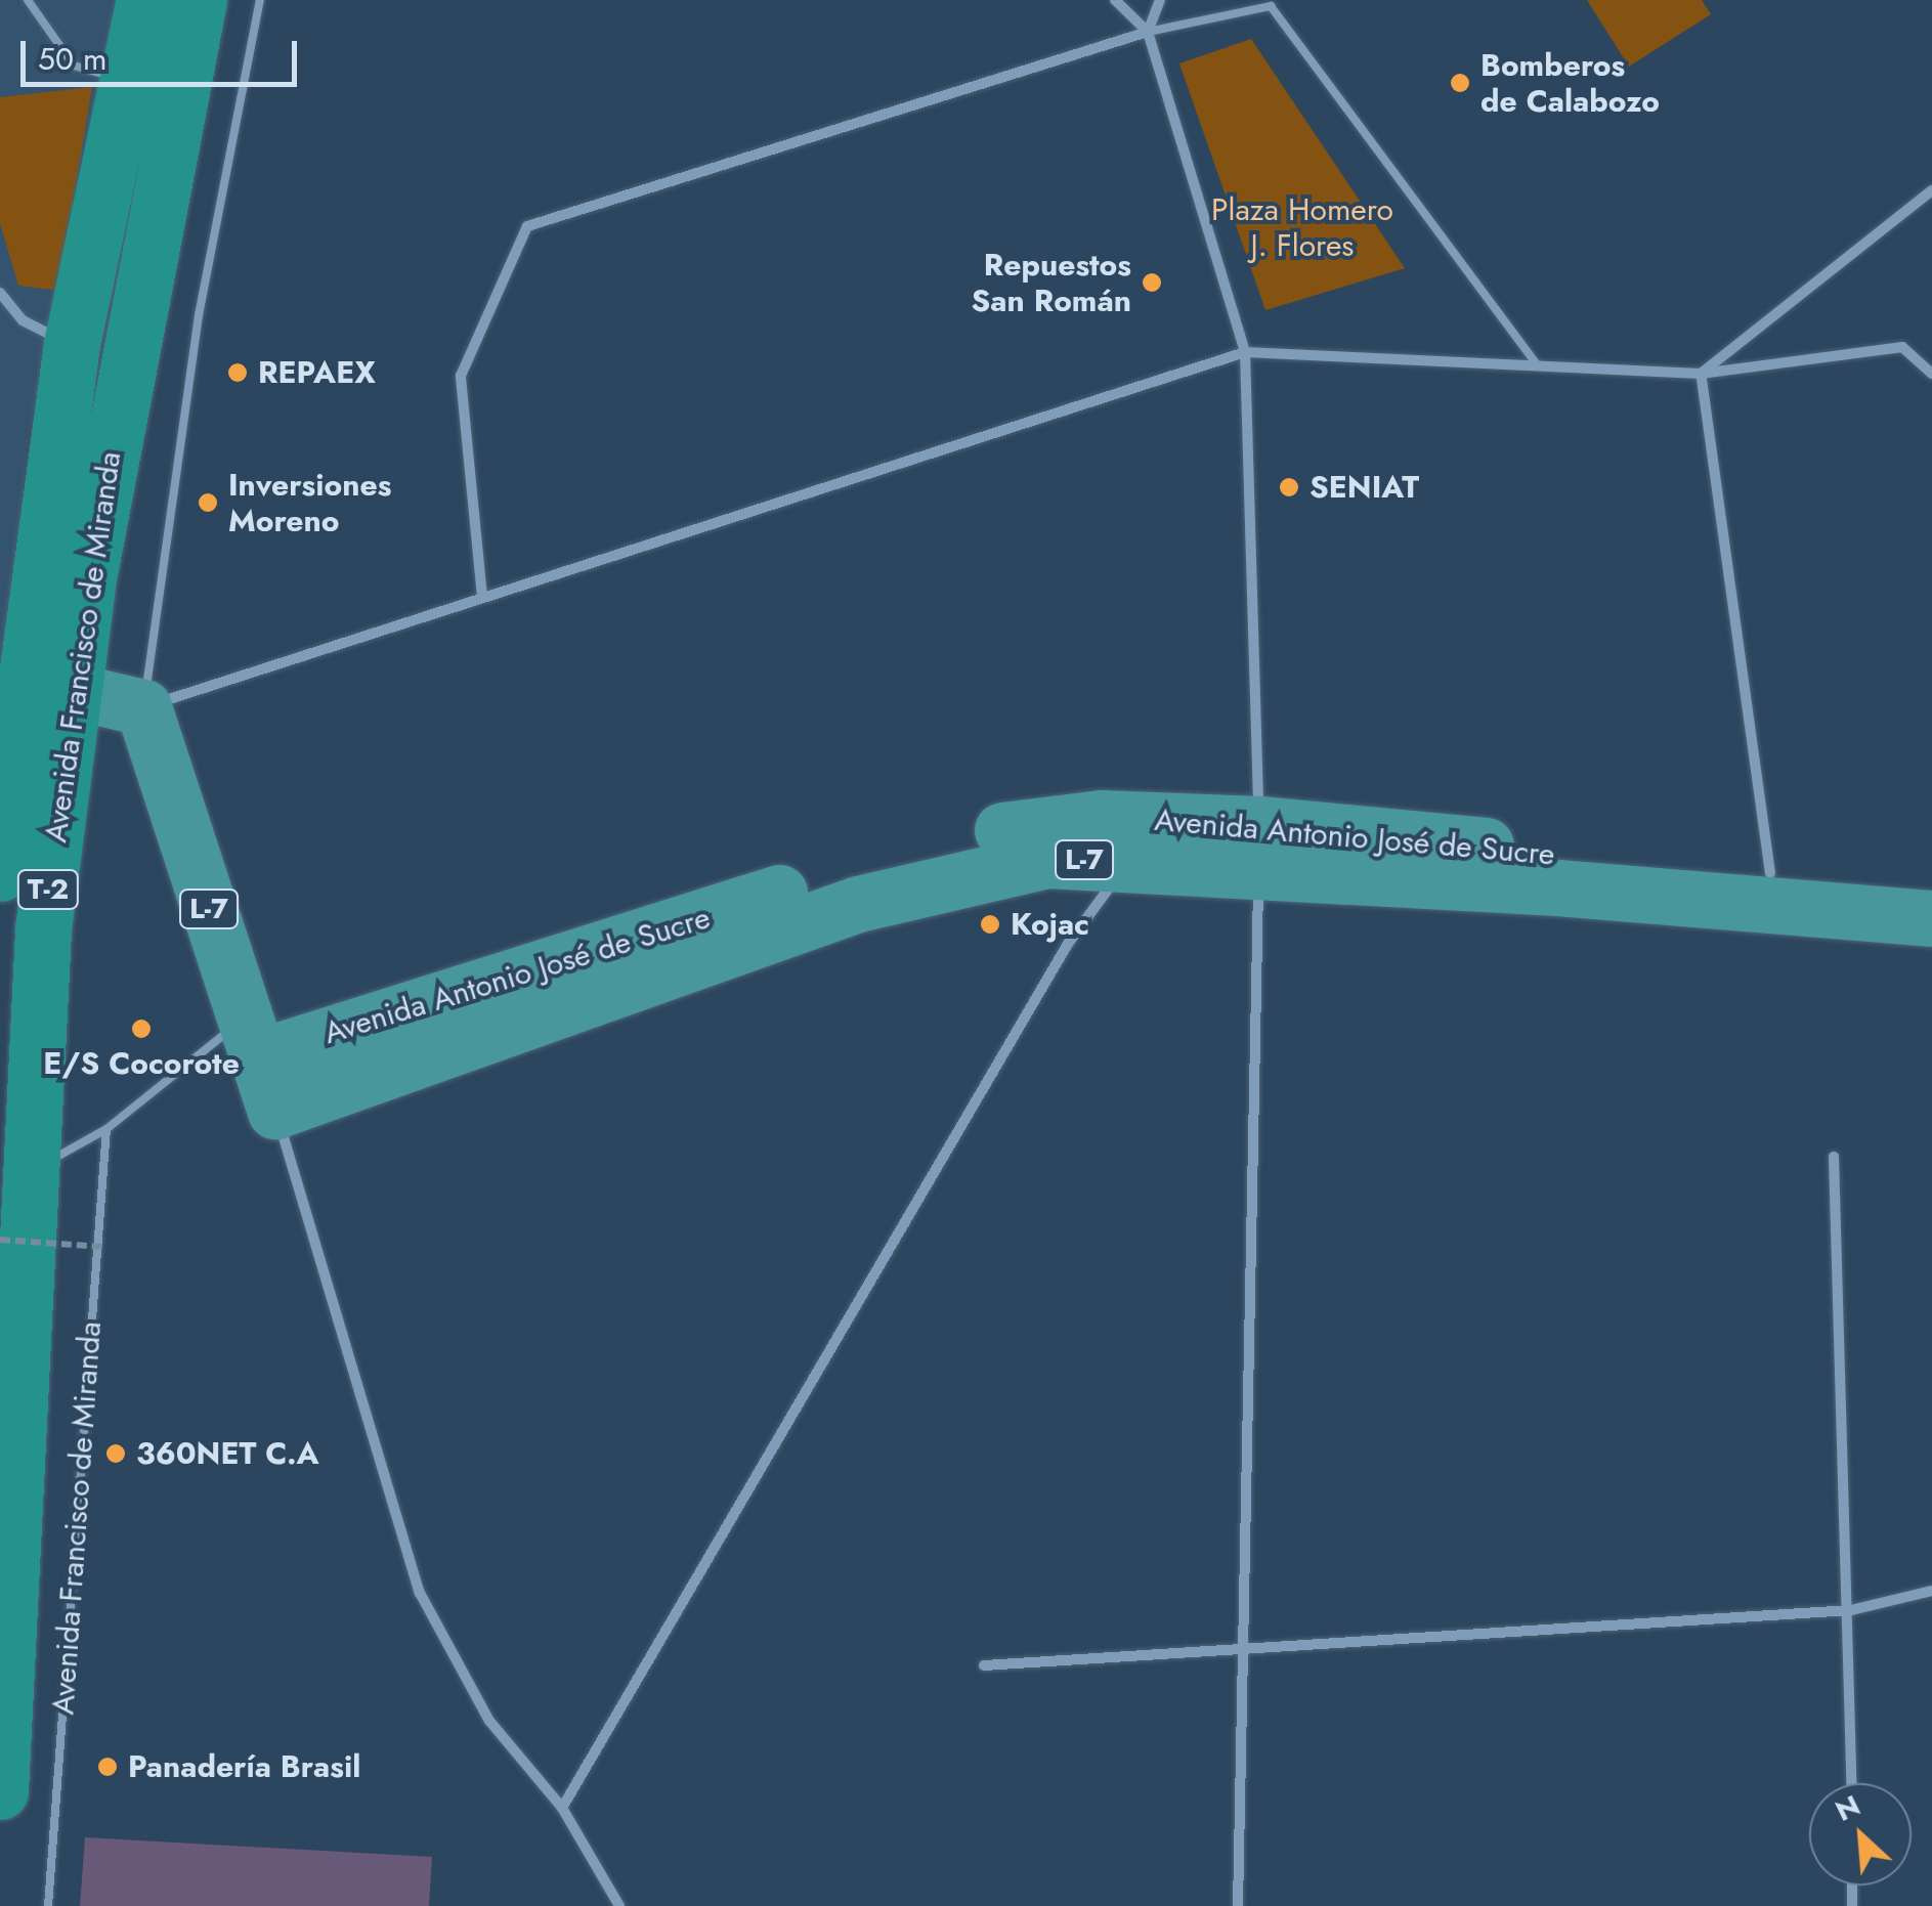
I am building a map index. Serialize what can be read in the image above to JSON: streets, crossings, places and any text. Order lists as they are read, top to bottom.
{
  "streets": {
    "highway": ["Avenida Francisco de Miranda", "T-2"],
    "main road": ["Avenida Antonio José de Sucre", "L-7"]
  },
  "crossings": [
    ["Avenida Antonio José de Sucre", "L-7"]
  ],
  "parks": ["Plaza Homero J. Flores"],
  "places": [
    "Bomberos de Calabozo",
    "Repuestos San Román",
    "REPAEX",
    "SENIAT",
    "Inversiones Moreno",
    "Kojac",
    "E/S Cocorote",
    "360NET C.A",
    "Panadería Brasil"
  ],
  "scale_bar": "50 m",
  "north": "top left"
}
